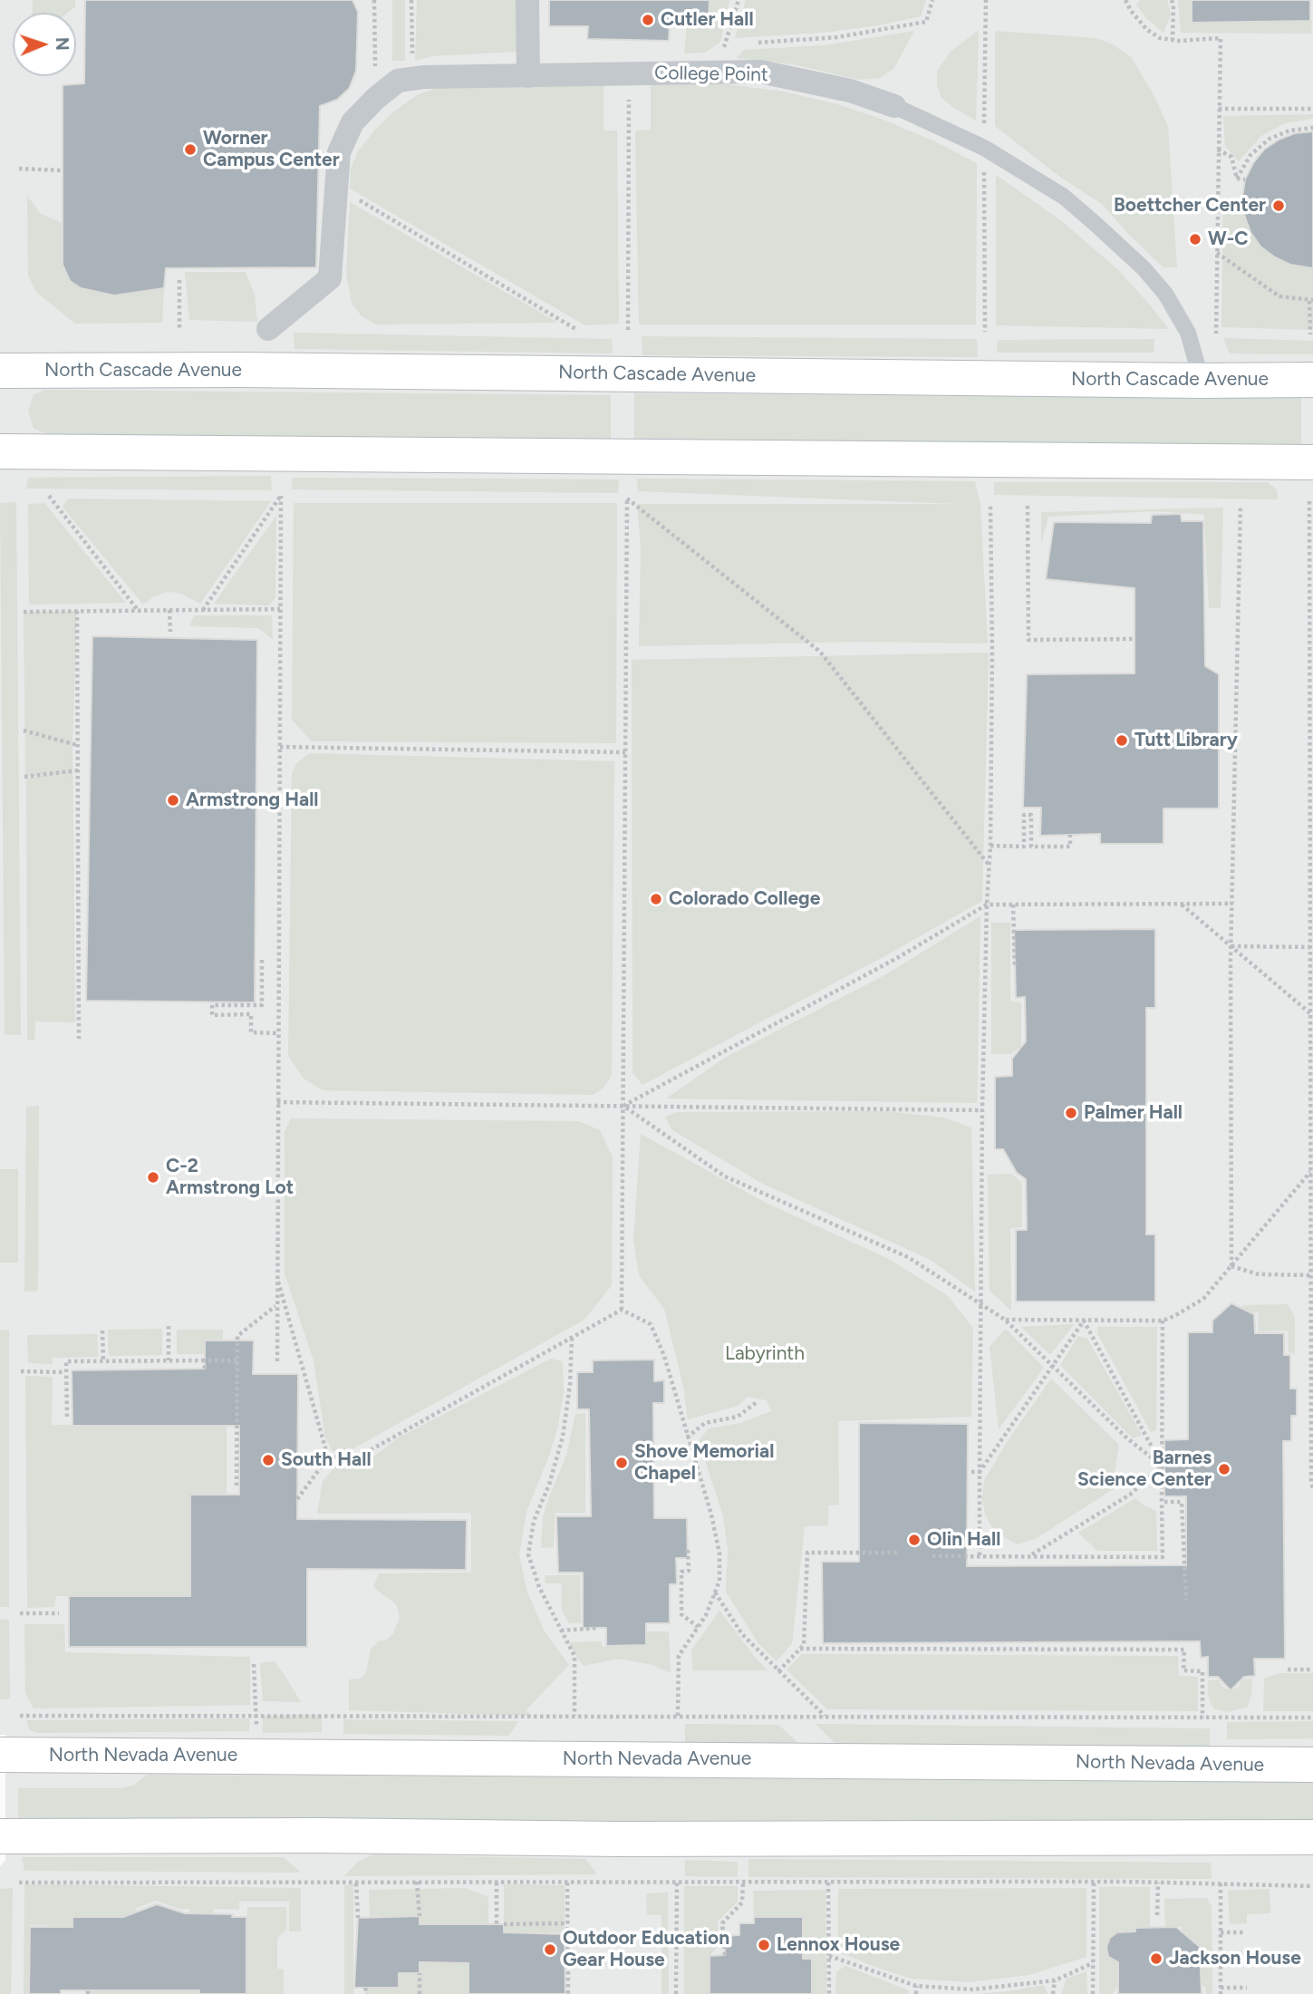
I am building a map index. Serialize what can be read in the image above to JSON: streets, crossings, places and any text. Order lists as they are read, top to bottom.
{
  "streets": {
    "main road": ["North Cascade Avenue", "North Nevada Avenue"],
    "street": ["College Point"]
  },
  "crossings": [
    ["College Point", "North Cascade Avenue"]
  ],
  "parks": ["Labyrinth"],
  "places": [
    "Cutler Hall",
    "Worner Campus Center",
    "Boettcher Center",
    "W-C",
    "Tutt Library",
    "Armstrong Hall",
    "Colorado College",
    "Palmer Hall",
    "C-2 Armstrong Lot",
    "South Hall",
    "Shove Memorial Chapel",
    "Barnes Science Center",
    "Olin Hall",
    "Lennox House",
    "Outdoor Education Gear House",
    "Jackson House"
  ],
  "north": "right"
}
